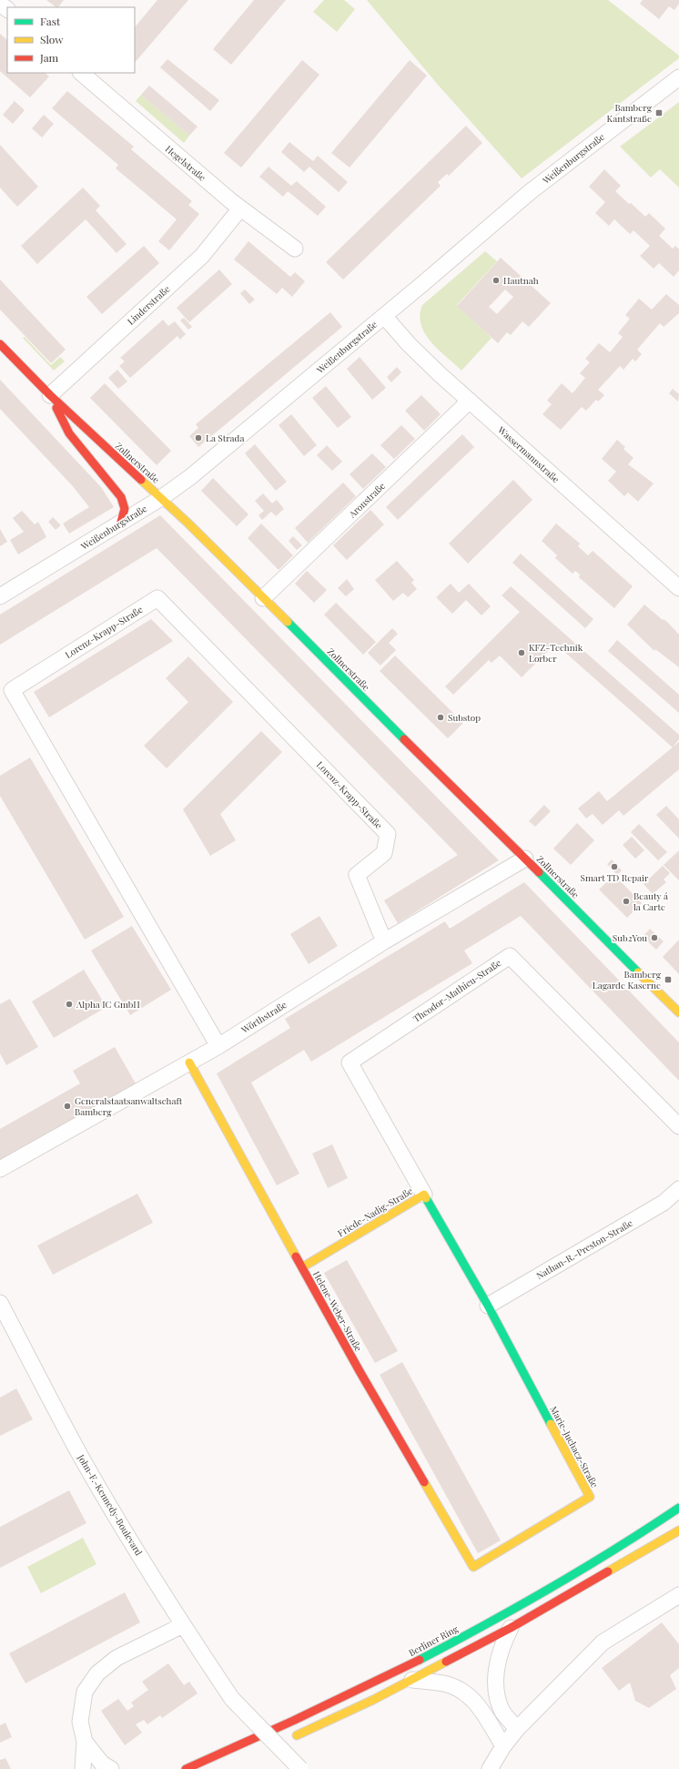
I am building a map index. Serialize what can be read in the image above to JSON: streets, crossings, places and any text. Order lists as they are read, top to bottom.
{
  "streets": {
    "street": [
      "Weißenburgstraße",
      "Hegelstraße",
      "Linderstraße",
      "Wassermannstraße",
      "Zollnerstraße",
      "Aronstraße",
      "Lorenz-Krapp-Straße",
      "Theodor-Mathieu-Straße",
      "Wörthstraße",
      "Friede-Nadig-Straße",
      "Nathan-R.-Preston-Straße",
      "Helene-Weber-Straße",
      "Marie-Juchacz-Straße",
      "John-F.-Kennedy-Boulevard",
      "Berliner Ring"
    ]
  },
  "crossings": [
    ["Weißenburgstraße", "Wassermannstraße"],
    ["Weißenburgstraße", "Zollnerstraße"],
    ["Hegelstraße", "Linderstraße"],
    ["Linderstraße", "Zollnerstraße"],
    ["Wassermannstraße", "Aronstraße"],
    ["Zollnerstraße", "Aronstraße"],
    ["Zollnerstraße", "Wörthstraße"],
    ["Lorenz-Krapp-Straße", "Wörthstraße"],
    ["Theodor-Mathieu-Straße", "Friede-Nadig-Straße"],
    ["Wörthstraße", "Helene-Weber-Straße"],
    ["Friede-Nadig-Straße", "Nathan-R.-Preston-Straße"],
    ["Friede-Nadig-Straße", "Helene-Weber-Straße"],
    ["Friede-Nadig-Straße", "Marie-Juchacz-Straße"],
    ["Nathan-R.-Preston-Straße", "Marie-Juchacz-Straße"],
    ["Helene-Weber-Straße", "Marie-Juchacz-Straße"]
  ],
  "places": {
    "transit": ["Bamberg Kantstraße", "Bamberg Lagarde Kaserne"],
    "other": [
      "Hautnah",
      "La Strada",
      "KFZ-Technik Lorber",
      "Substop",
      "Smart TD Repair",
      "Beauty á la Carte",
      "Sub2You",
      "Alpha IC GmbH",
      "Generalstaatsanwaltschaft Bamberg"
    ]
  },
  "legend": ["Fast", "Slow", "Jam"]
}
